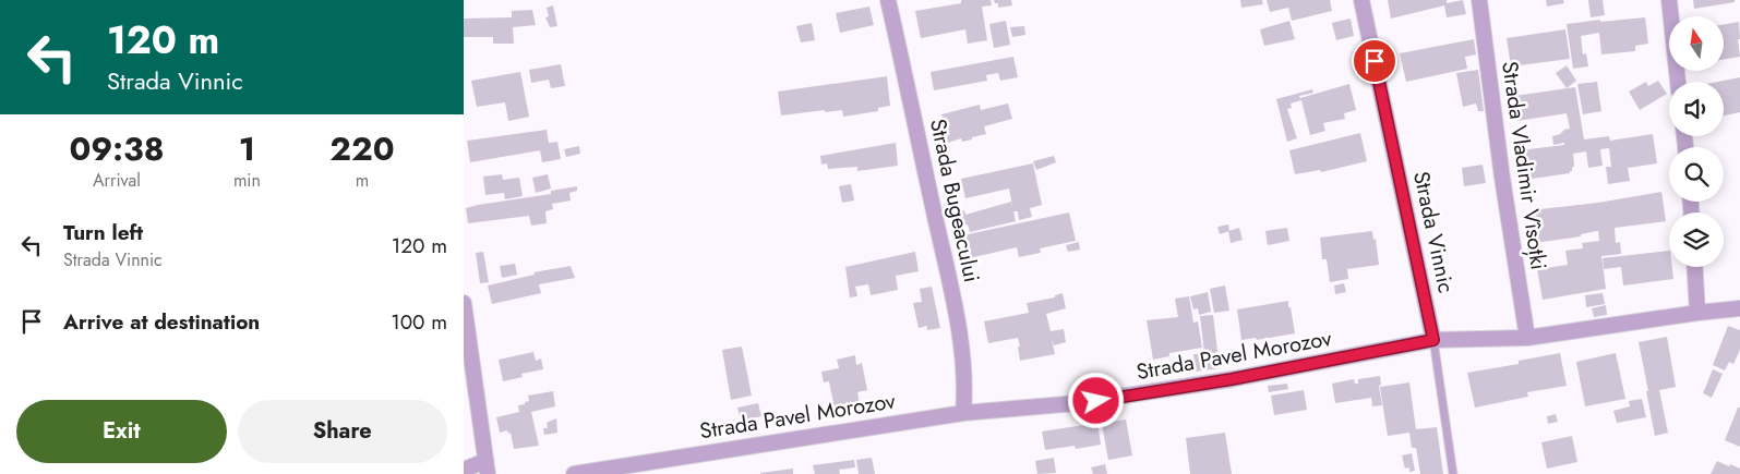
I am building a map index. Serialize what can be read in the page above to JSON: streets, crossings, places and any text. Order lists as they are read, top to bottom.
{
  "streets": {
    "street": [
      "Strada Vladimir Vîsoțki",
      "Strada Bugeacului",
      "Strada Vinnic",
      "Strada Pavel Morozov"
    ]
  },
  "crossings": [
    ["Strada Vladimir Vîsoțki", "Strada Pavel Morozov"],
    ["Strada Bugeacului", "Strada Pavel Morozov"],
    ["Strada Vinnic", "Strada Pavel Morozov"]
  ],
  "north": "top",
  "page": {
    "turn": ["120 m", "Strada Vinnic"],
    "eta": [
      "09:38",
      "Arrival",
      "1",
      "min",
      "220",
      "m"
    ],
    "list": [
      {
        "name": "Turn left",
        "note": "Strada Vinnic",
        "value": "120 m"
      },
      {
        "name": "Arrive at destination",
        "value": "100 m"
      }
    ],
    "buttons": ["Exit", "Share"]
  }
}
